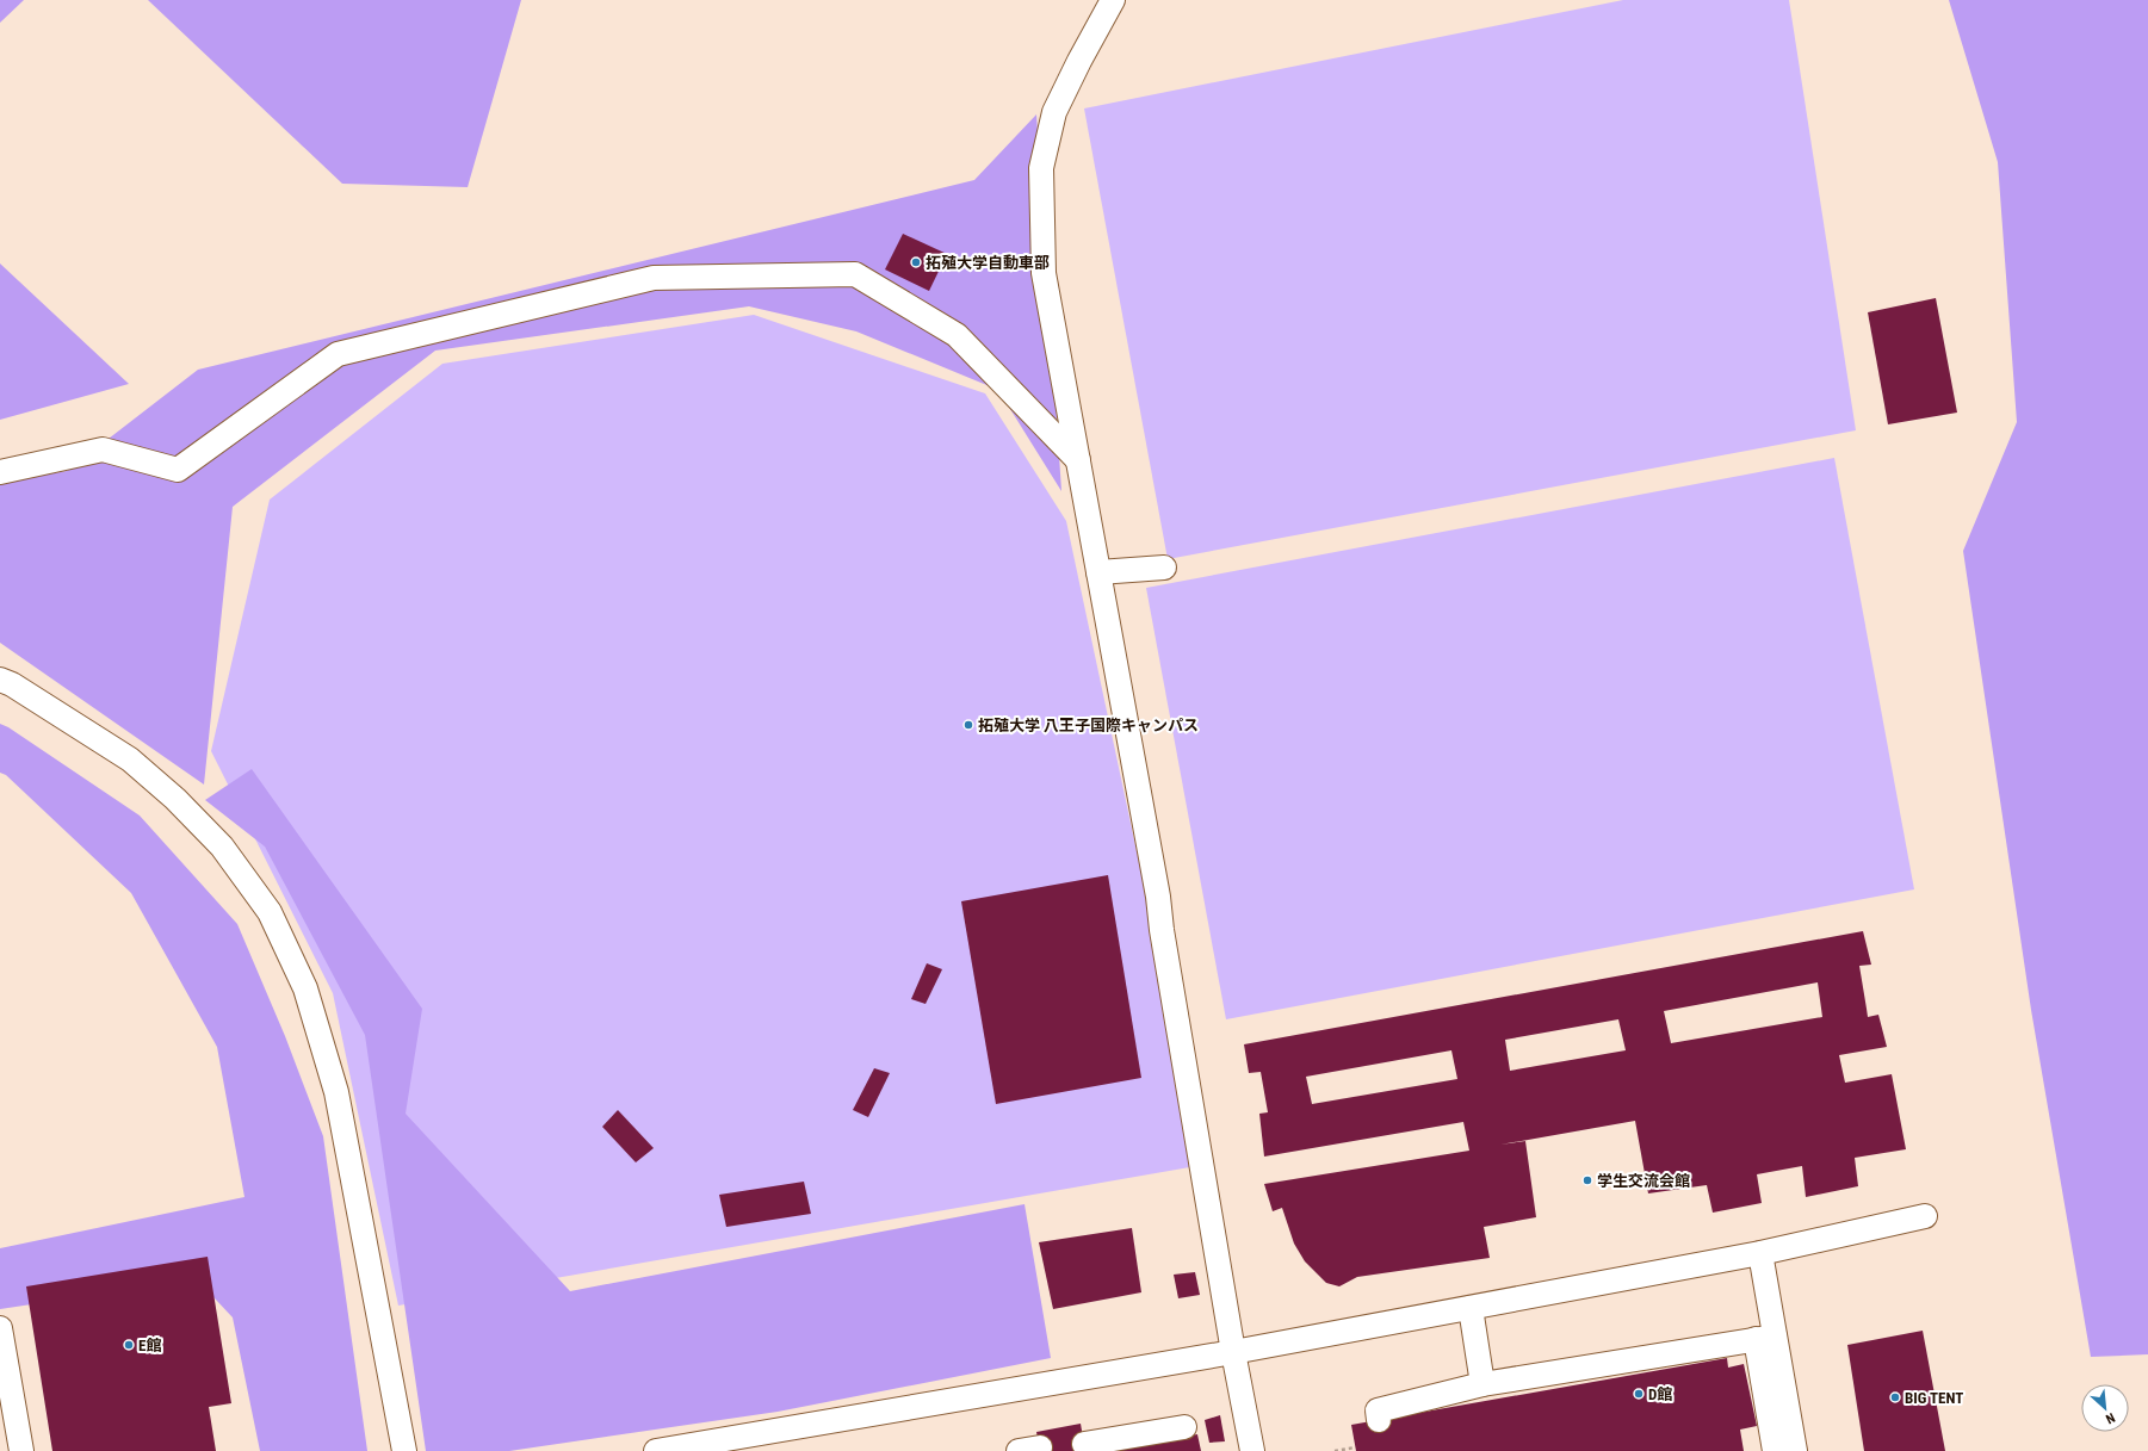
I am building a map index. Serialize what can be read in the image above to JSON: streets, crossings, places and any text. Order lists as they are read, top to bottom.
{
  "places": [
    "拓殖大学自動車部",
    "拓殖大学 八王子国際キャンパス",
    "学生交流会館",
    "E館",
    "D館",
    "BIG TENT"
  ],
  "north": "bottom right"
}
